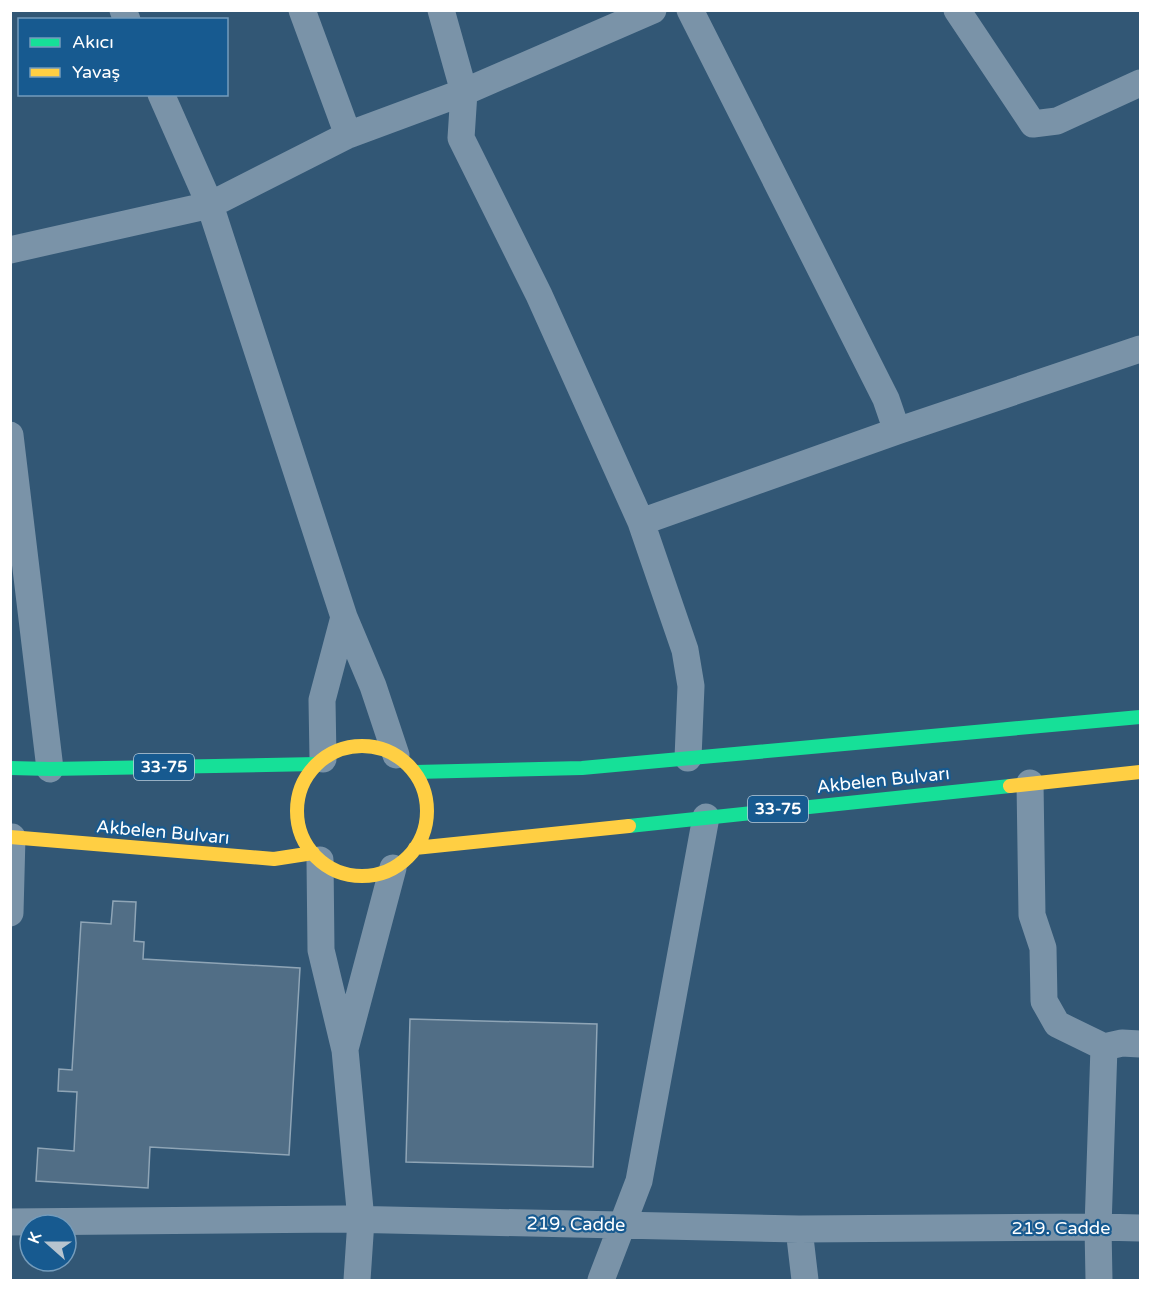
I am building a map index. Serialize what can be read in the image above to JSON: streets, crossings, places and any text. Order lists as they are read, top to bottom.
{
  "streets": {
    "main road": ["33-75", "Akbelen Bulvarı"],
    "street": ["219. Cadde"]
  },
  "crossings": [
    ["33-75", "Akbelen Bulvarı"]
  ],
  "legend": ["Akıcı", "Yavaş"],
  "north": "left"
}
